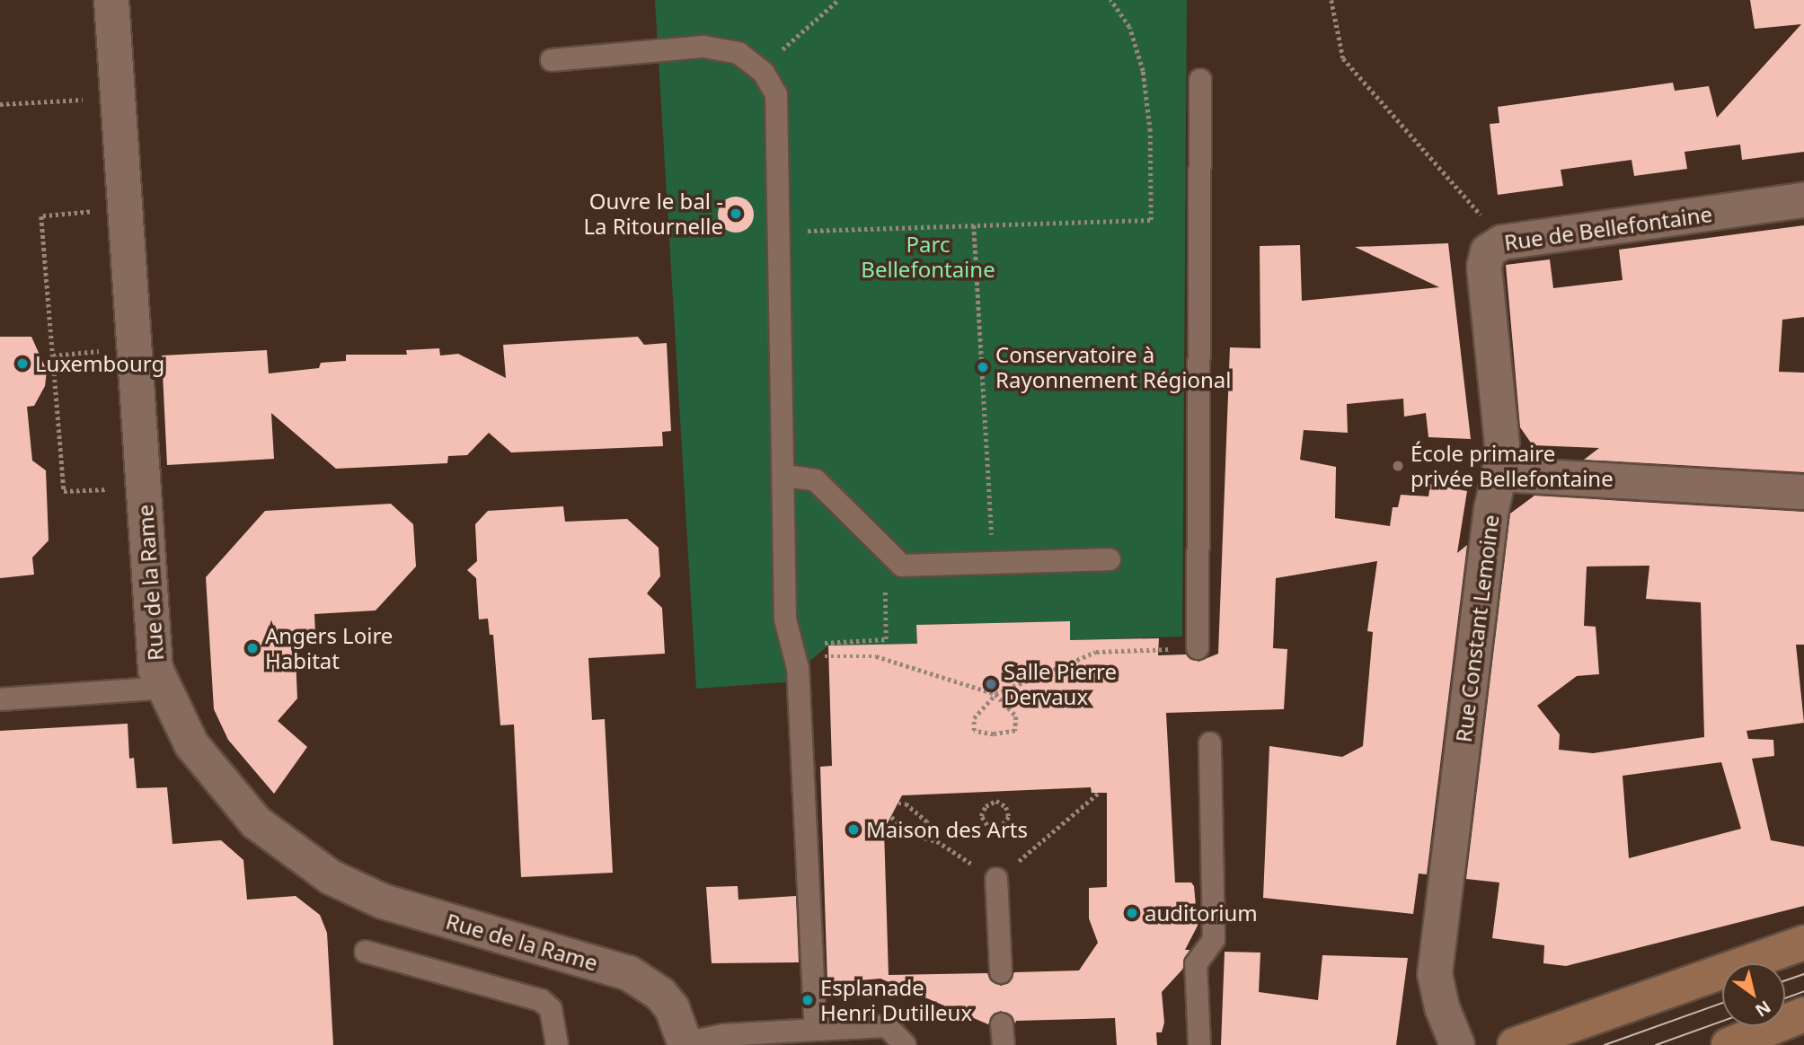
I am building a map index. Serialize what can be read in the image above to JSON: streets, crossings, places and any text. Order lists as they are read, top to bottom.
{
  "streets": {
    "street": ["Rue de Bellefontaine", "Rue de la Rame", "Rue Constant Lemoine"]
  },
  "crossings": [
    ["Rue de Bellefontaine", "Rue Constant Lemoine"]
  ],
  "parks": ["Parc Bellefontaine"],
  "places": [
    "Ouvre le bal - La Ritournelle",
    "Luxembourg",
    "Conservatoire à Rayonnement Régional",
    "École primaire privée Bellefontaine",
    "Angers Loire Habitat",
    "Salle Pierre Dervaux",
    "Maison des Arts",
    "auditorium",
    "Esplanade Henri Dutilleux"
  ],
  "north": "bottom right"
}
